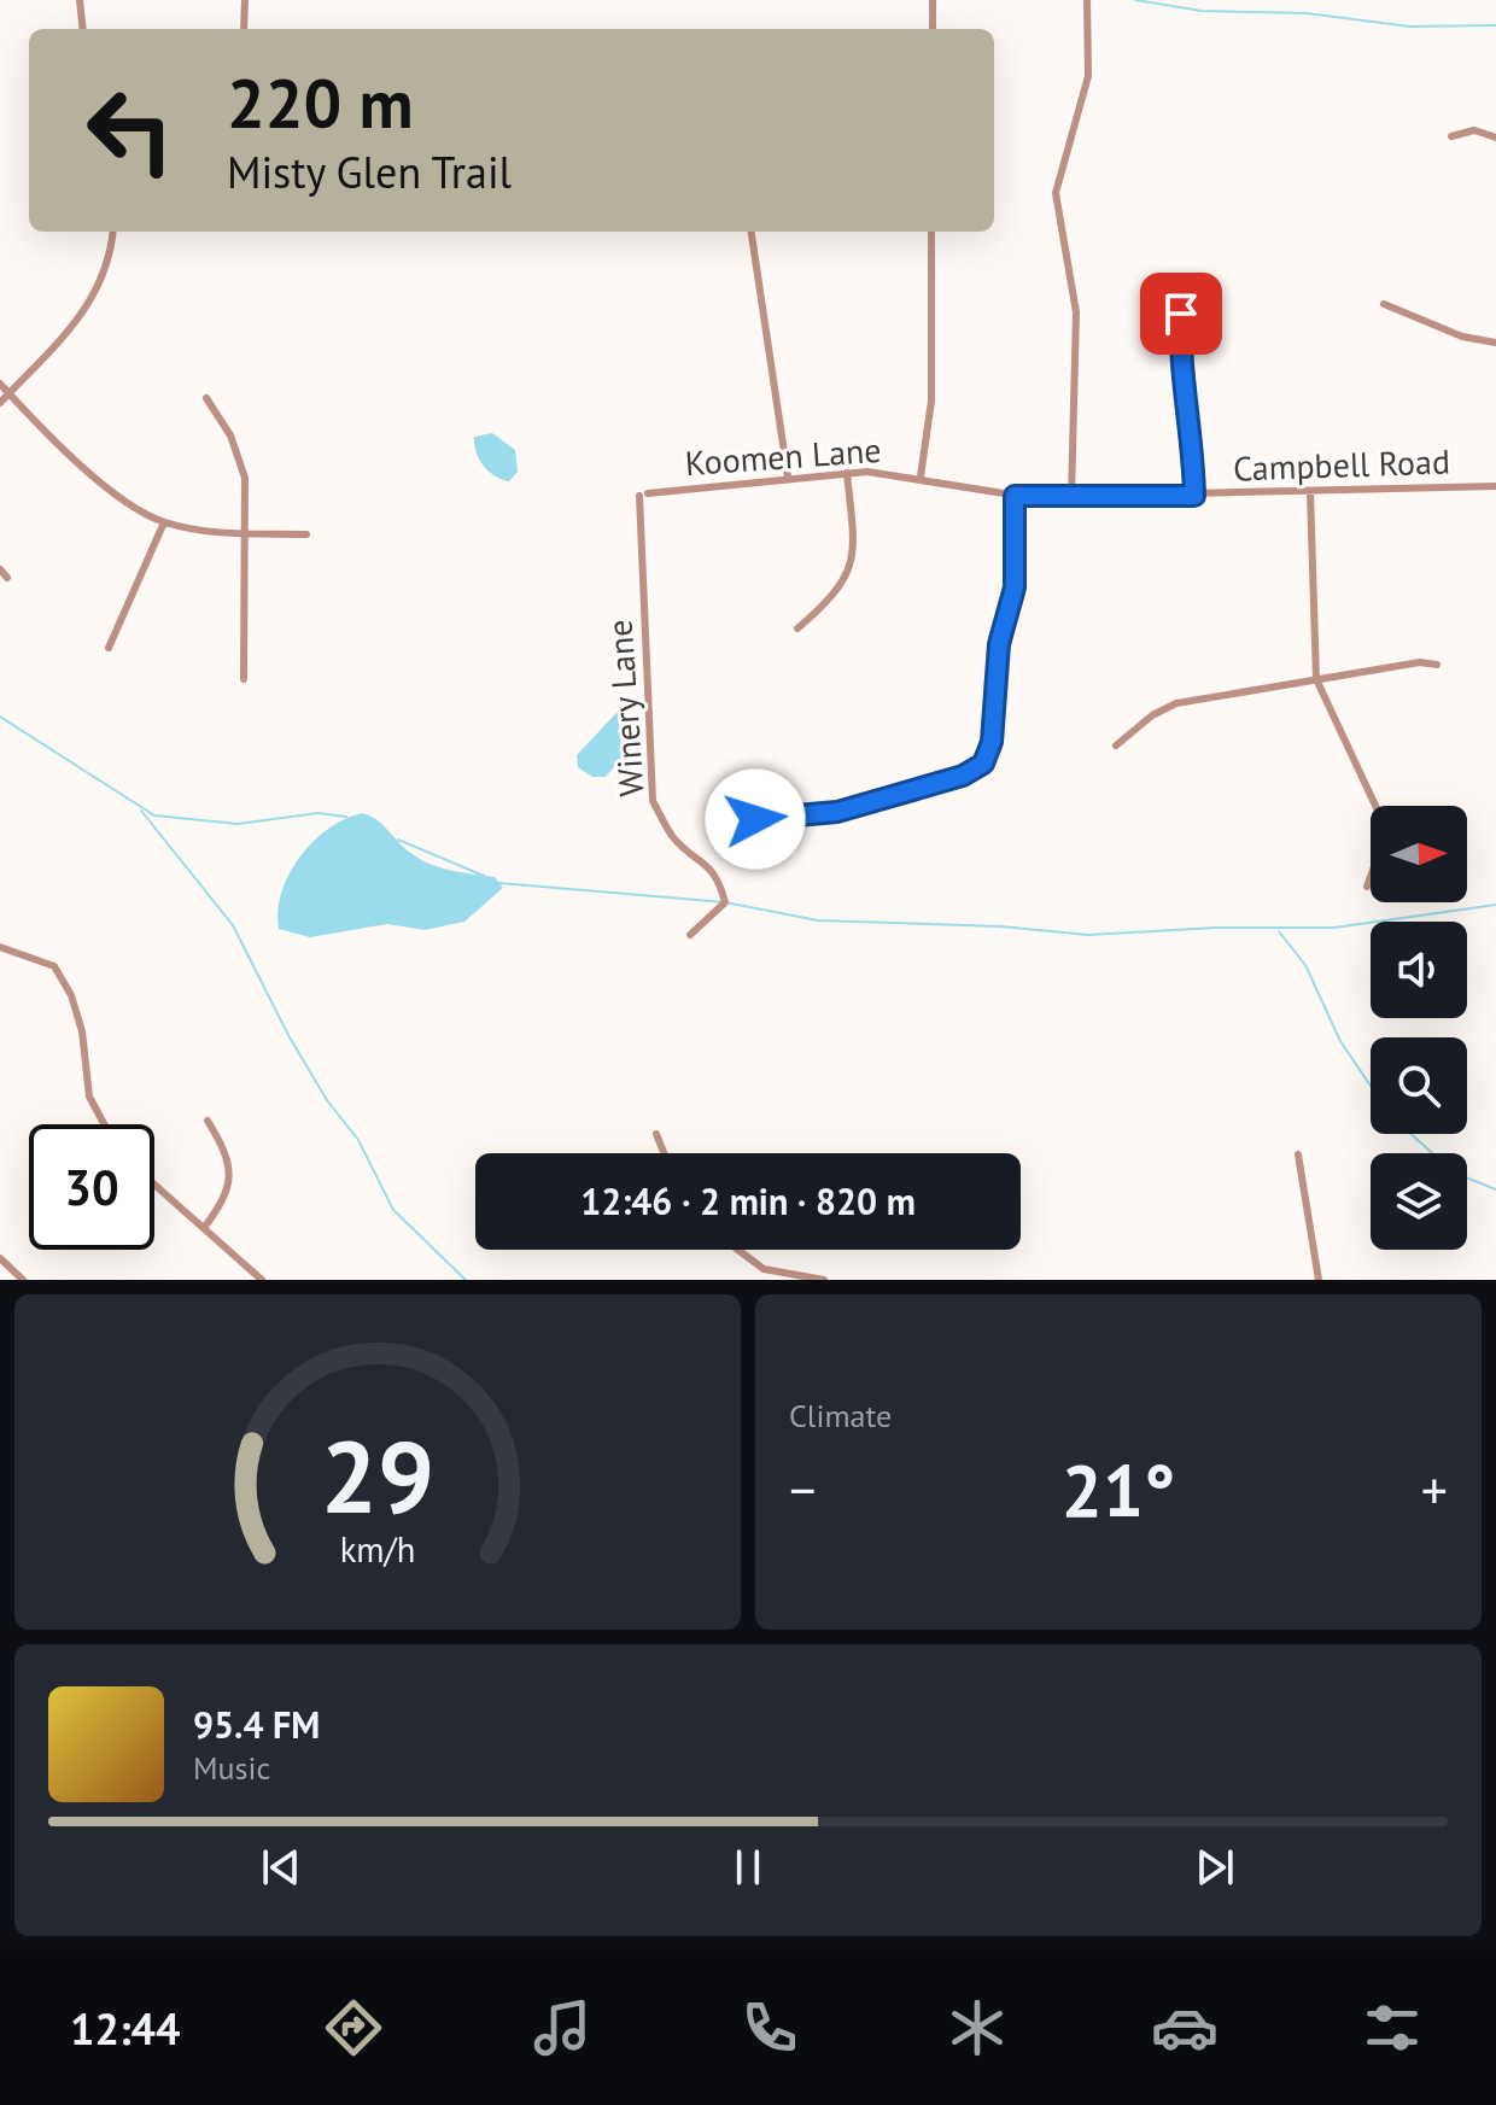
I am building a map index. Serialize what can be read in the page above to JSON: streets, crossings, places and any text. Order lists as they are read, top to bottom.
{
  "streets": {
    "street": ["Koomen Lane", "Campbell Road", "Winery Lane"]
  },
  "crossings": [
    ["Koomen Lane", "Campbell Road"],
    ["Koomen Lane", "Winery Lane"]
  ],
  "north": "right",
  "page": {
    "turn": ["220 m", "Misty Glen Trail"],
    "limit": "30",
    "trip": "12:46 · 2 min · 820 m",
    "tile": "Climate",
    "heat": ["−", "21°", "+"],
    "song": ["95.4 FM", "Music"],
    "tabs": "12:44",
    "gauge": ["29", "km/h"]
  }
}
